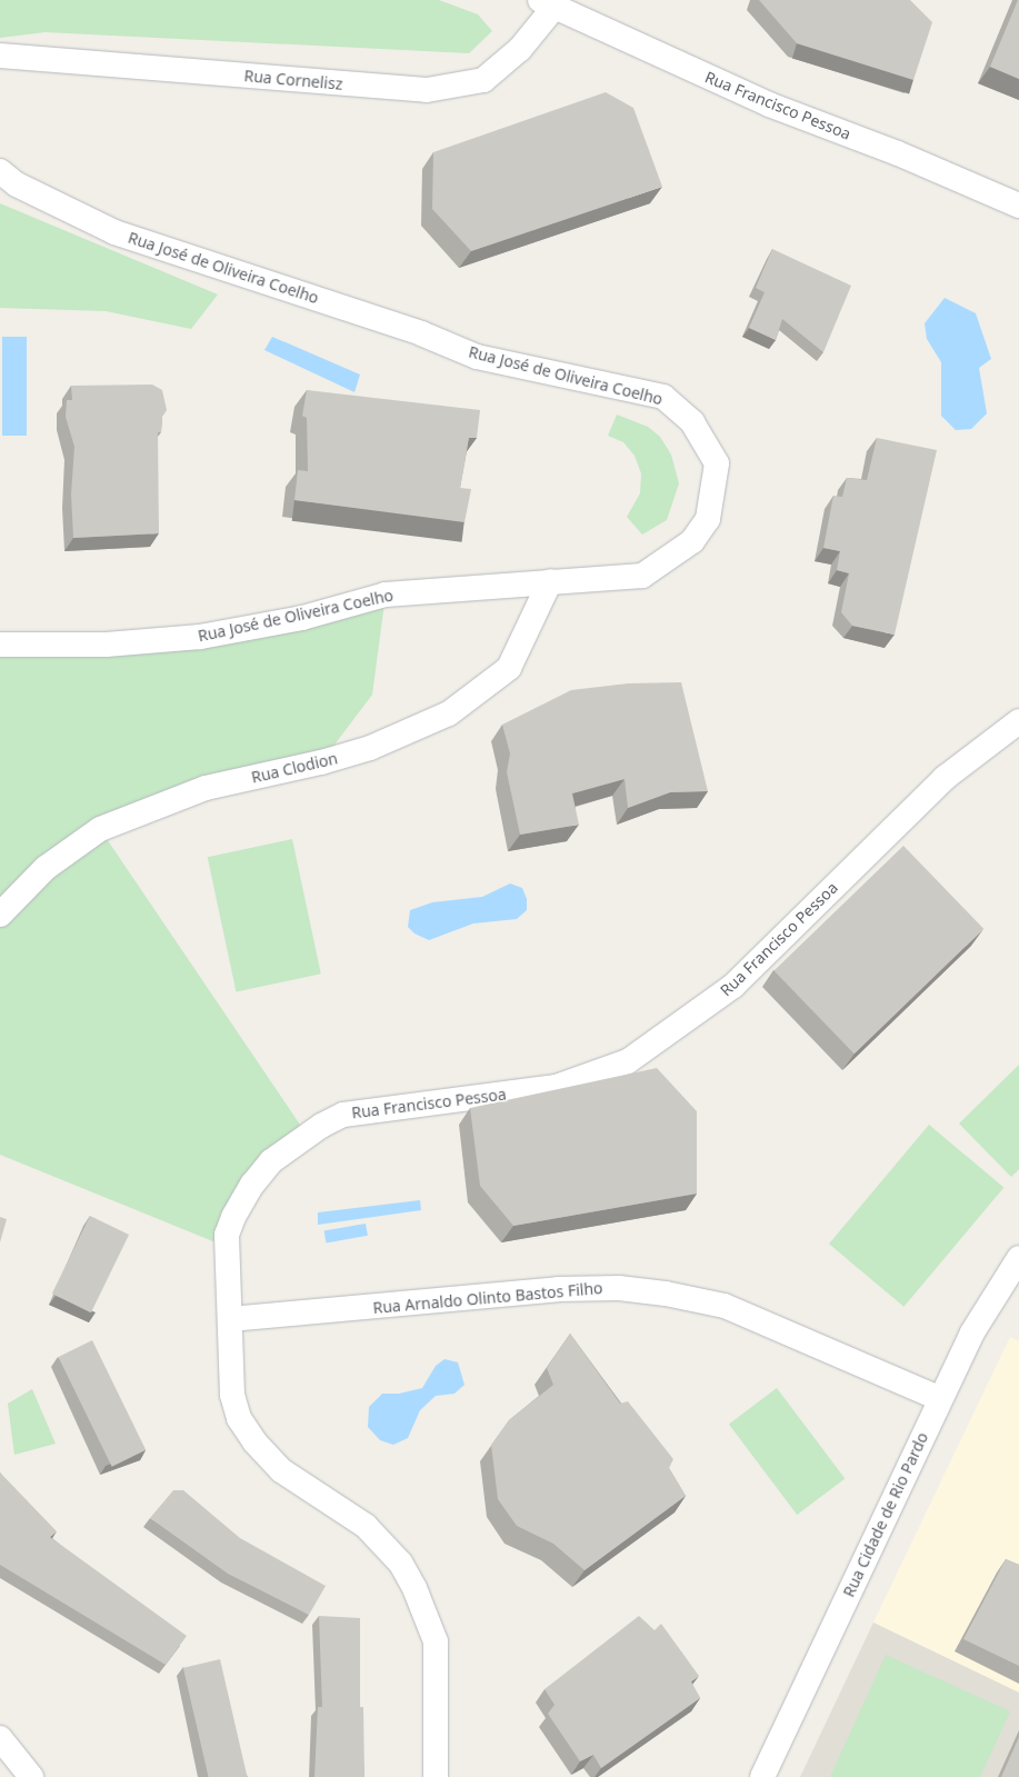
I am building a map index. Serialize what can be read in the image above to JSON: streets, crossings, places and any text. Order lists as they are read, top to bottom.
{
  "streets": {
    "street": [
      "Rua Cornelisz",
      "Rua Francisco Pessoa",
      "Rua José de Oliveira Coelho",
      "Rua Clodion",
      "Rua Arnaldo Olinto Bastos Filho",
      "Rua Cidade de Rio Pardo"
    ]
  },
  "crossings": [
    ["Rua Cornelisz", "Rua Francisco Pessoa"],
    ["Rua Francisco Pessoa", "Rua Arnaldo Olinto Bastos Filho"],
    ["Rua José de Oliveira Coelho", "Rua Clodion"],
    ["Rua Arnaldo Olinto Bastos Filho", "Rua Cidade de Rio Pardo"]
  ]
}
